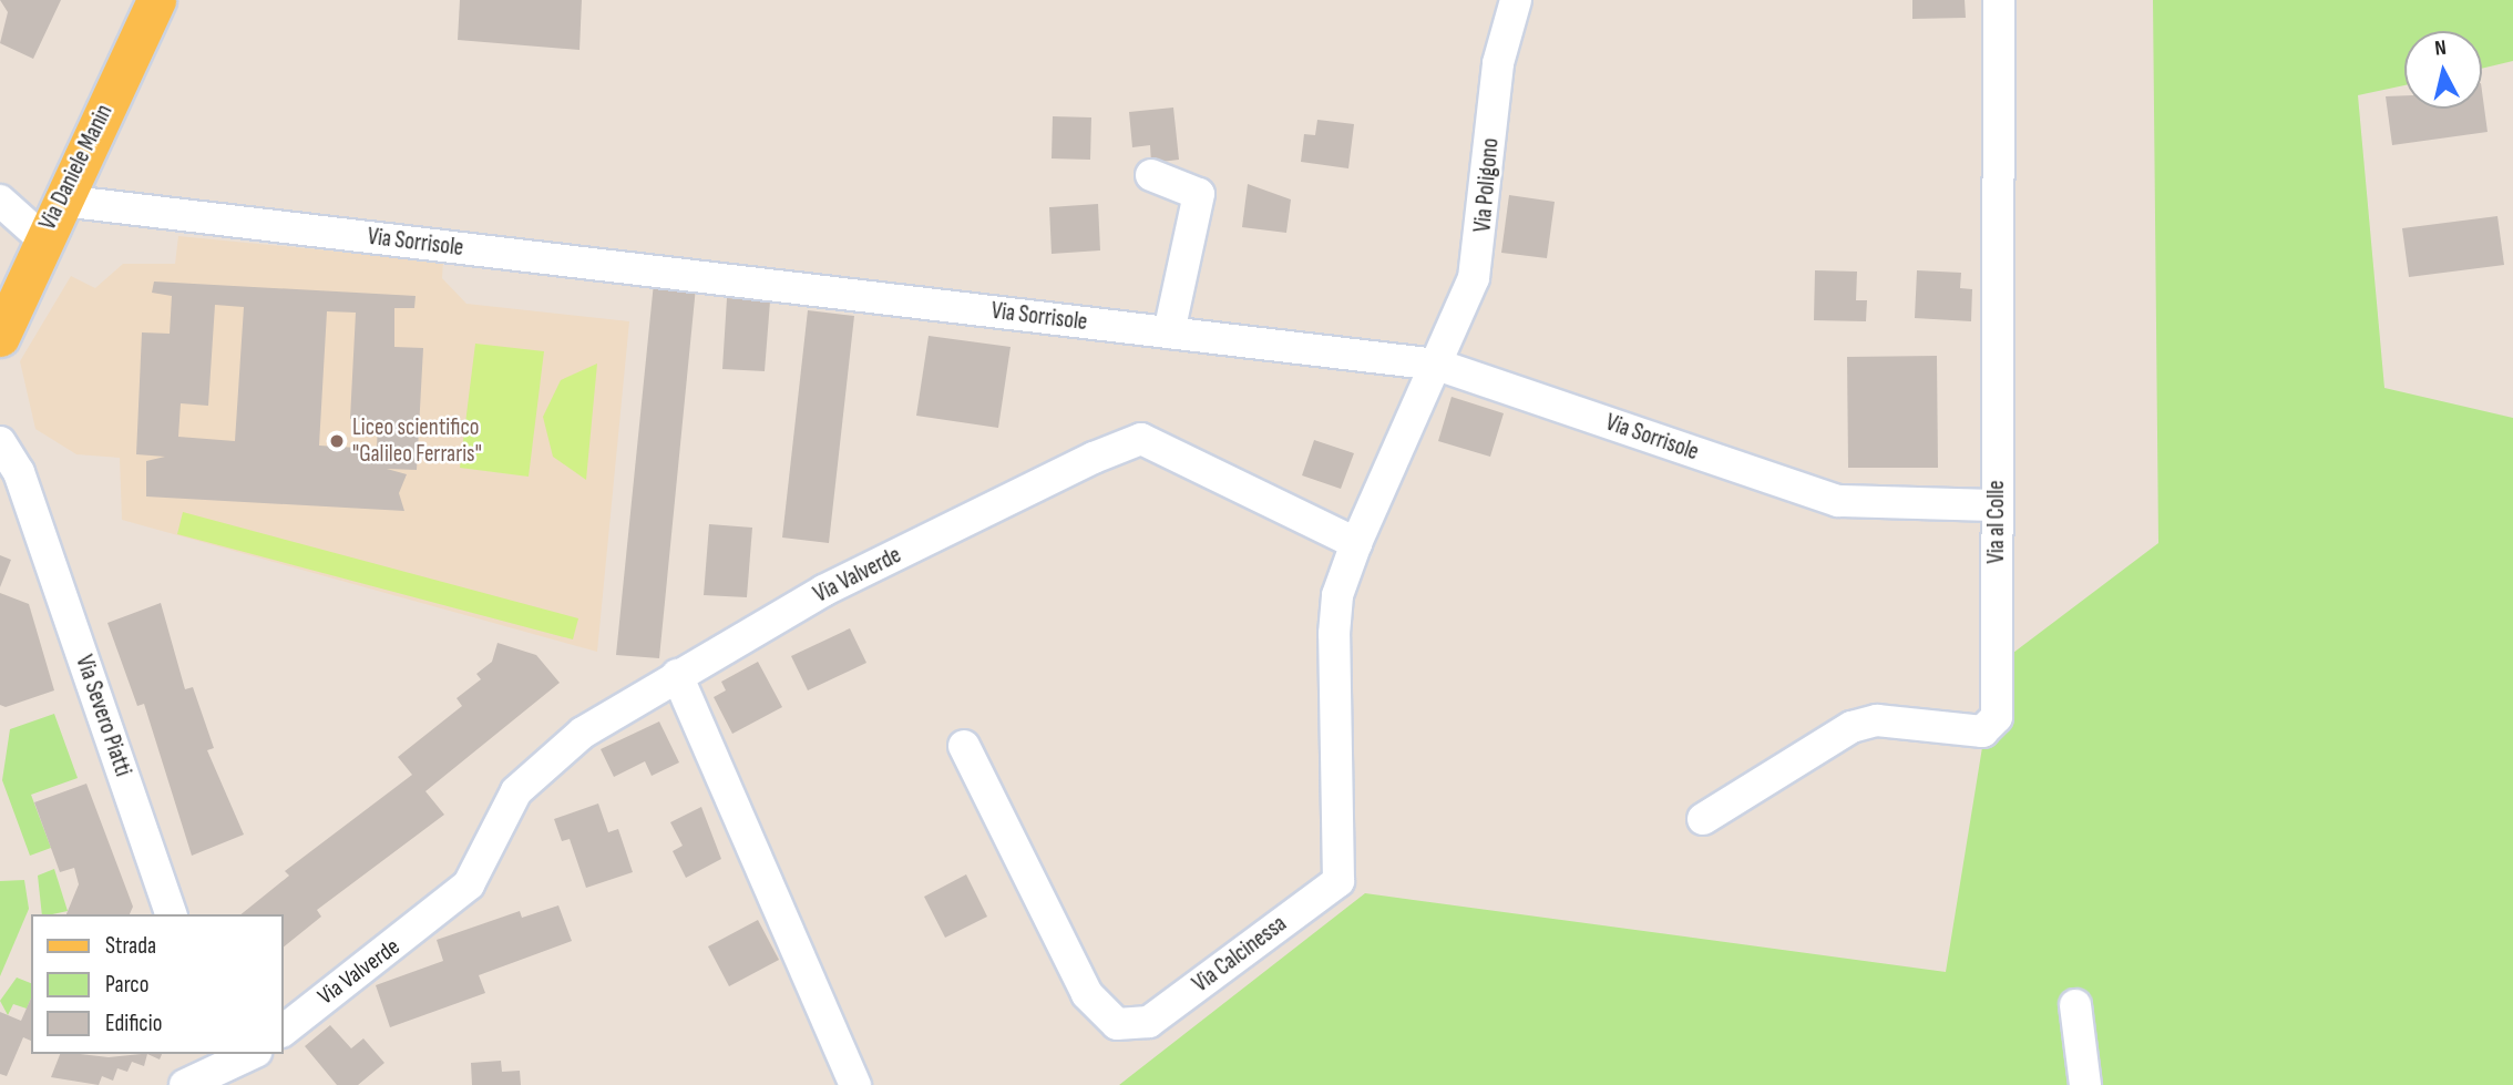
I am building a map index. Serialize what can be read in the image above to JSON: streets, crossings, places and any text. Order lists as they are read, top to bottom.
{
  "streets": {
    "main road": ["Via Daniele Manin"],
    "street": [
      "Via Poligono",
      "Via Sorrisole",
      "Via al Colle",
      "Via Valverde",
      "Via Severo Piatti",
      "Via Calcinessa"
    ]
  },
  "crossings": [
    ["Via Daniele Manin", "Via Sorrisole"],
    ["Via Poligono", "Via Sorrisole"],
    ["Via Sorrisole", "Via al Colle"],
    ["Via Valverde", "Via Calcinessa"]
  ],
  "places": ["Liceo scientifico \"Galileo Ferraris\""],
  "legend": ["Strada", "Parco", "Edificio"],
  "north": "top"
}
